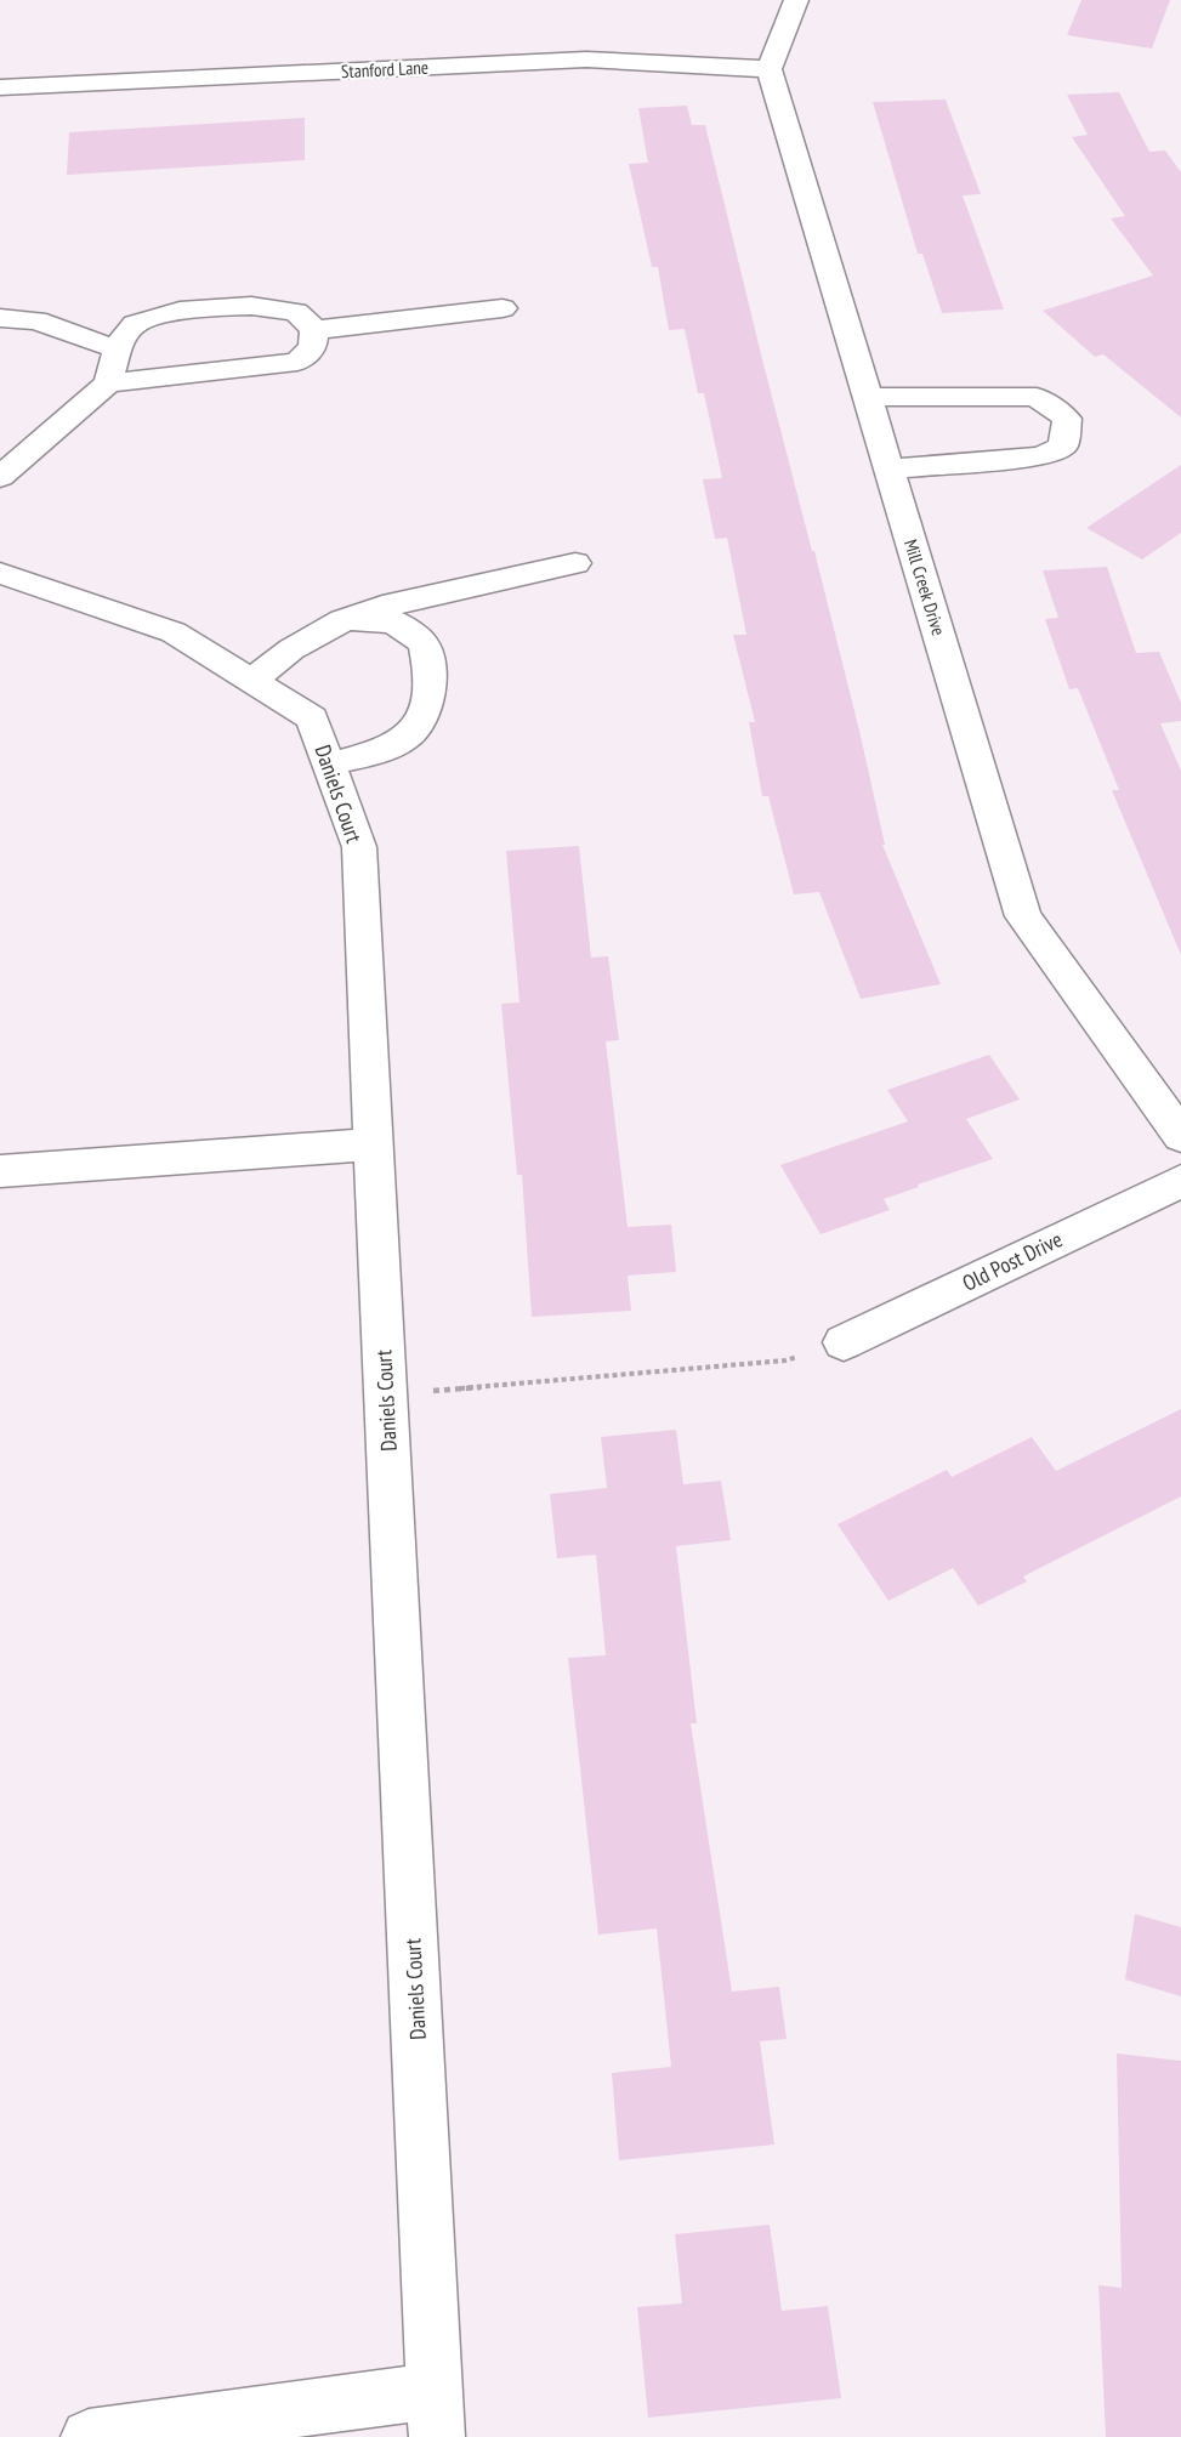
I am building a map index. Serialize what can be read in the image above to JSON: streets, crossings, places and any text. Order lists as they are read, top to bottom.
{
  "streets": {
    "street": [
      "Stanford Lane",
      "Mill Creek Drive",
      "Daniels Court",
      "Old Post Drive"
    ]
  },
  "crossings": [
    ["Stanford Lane", "Mill Creek Drive"]
  ]
}
